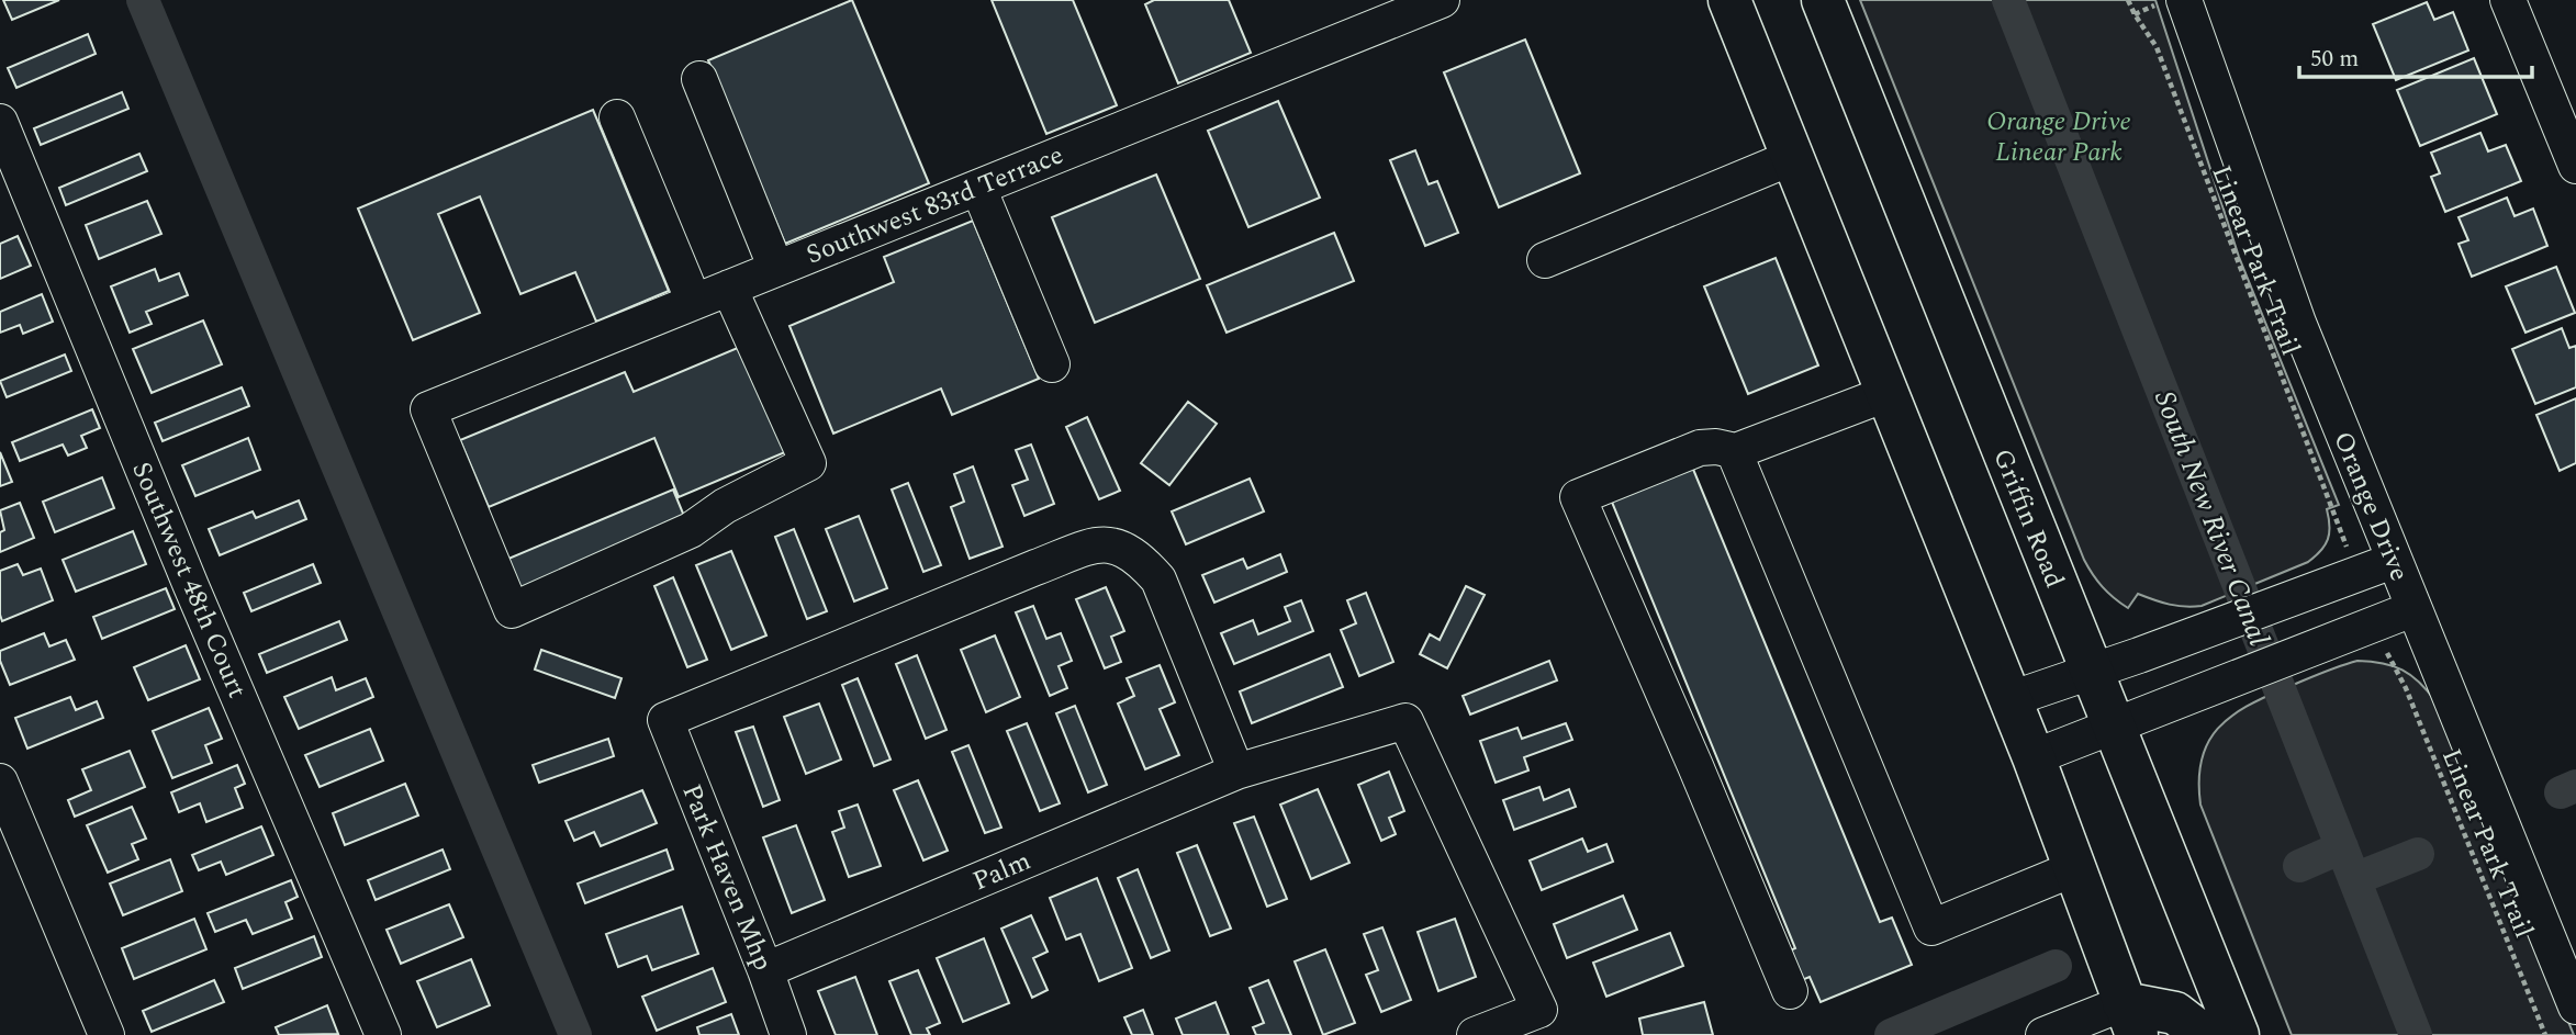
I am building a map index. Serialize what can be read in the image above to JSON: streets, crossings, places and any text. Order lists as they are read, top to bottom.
{
  "streets": {
    "main road": ["Griffin Road"],
    "street": [
      "Southwest 83rd Terrace",
      "Orange Drive",
      "Southwest 48th Court",
      "Palm",
      "Park Haven Mhp"
    ],
    "path": ["Linear Park Trail"]
  },
  "crossings": [
    ["Palm", "Park Haven Mhp"]
  ],
  "water": ["South New River Canal"],
  "parks": ["Orange Drive Linear Park"],
  "scale_bar": "50 m"
}
